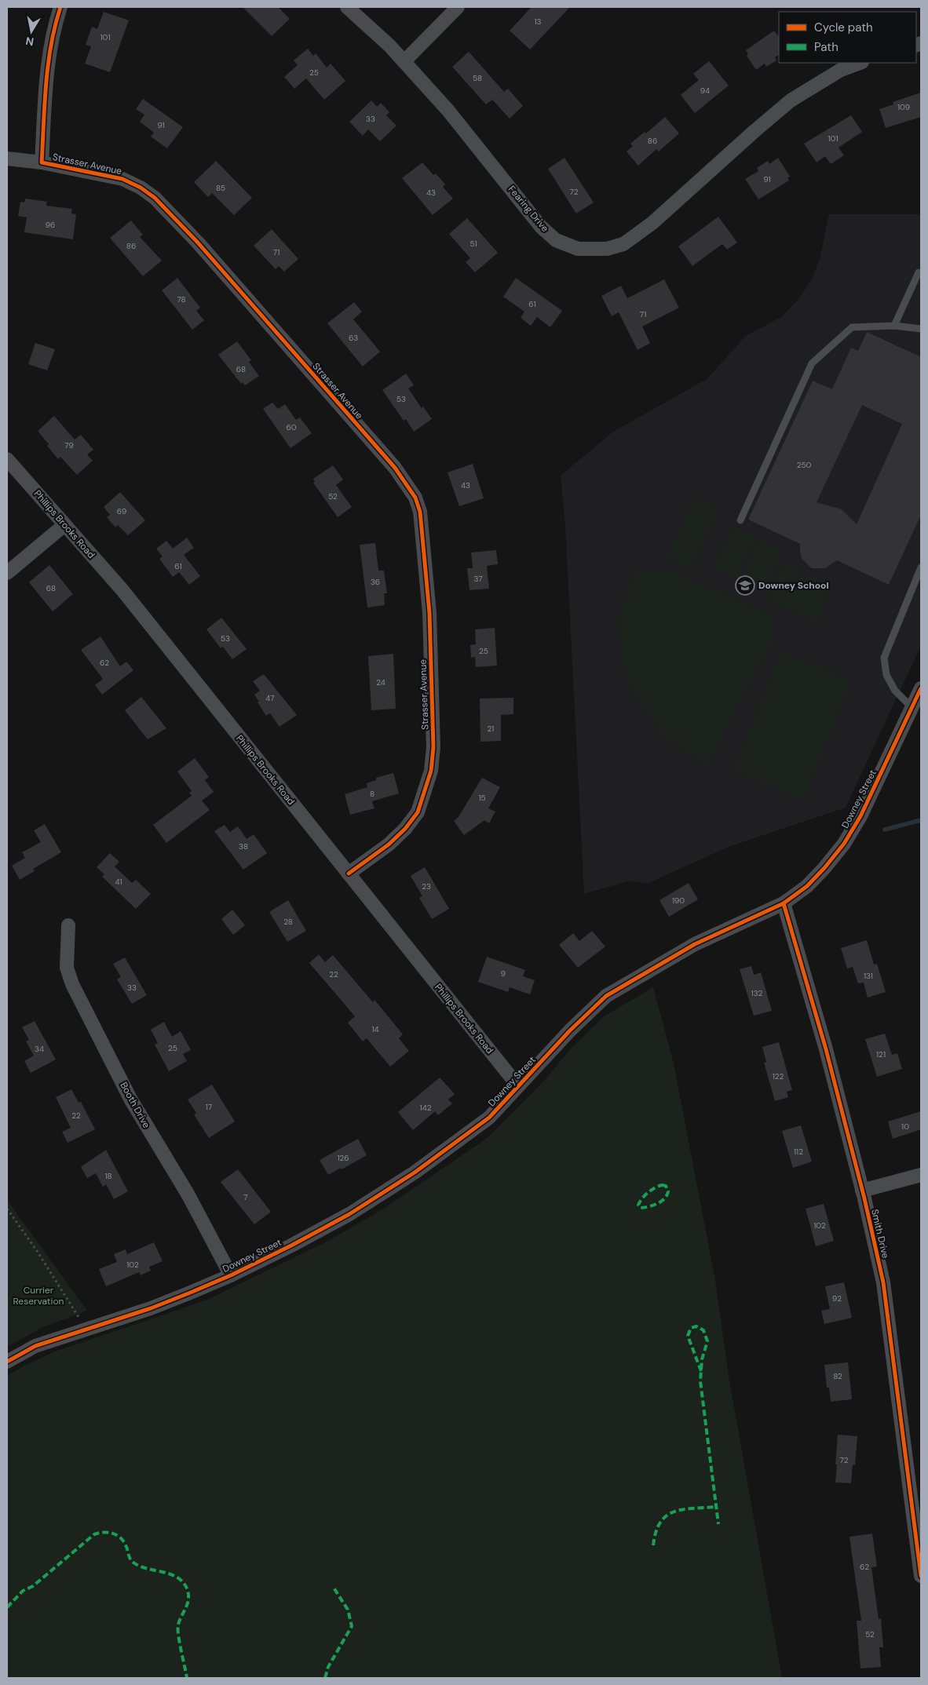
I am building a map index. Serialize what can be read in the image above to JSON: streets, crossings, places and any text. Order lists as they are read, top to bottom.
{
  "streets": {
    "street": [
      "Strasser Avenue",
      "Fearing Drive",
      "Phillips Brooks Road",
      "Downey Street",
      "Booth Drive",
      "Smith Drive"
    ]
  },
  "crossings": [
    ["Strasser Avenue", "Phillips Brooks Road"],
    ["Phillips Brooks Road", "Downey Street"],
    ["Downey Street", "Booth Drive"],
    ["Downey Street", "Smith Drive"]
  ],
  "parks": ["Currier Reservation"],
  "places": {
    "school or university": ["Downey School"]
  },
  "house_numbers": [
    "13",
    "101",
    "25",
    "58",
    "94",
    "109",
    "33",
    "91",
    "101",
    "86",
    "91",
    "85",
    "72",
    "43",
    "96",
    "51",
    "86",
    "71",
    "78",
    "61",
    "71",
    "63",
    "68",
    "53",
    "60",
    "79",
    "250",
    "43",
    "52",
    "69",
    "61",
    "37",
    "36",
    "68",
    "53",
    "25",
    "62",
    "24",
    "47",
    "21",
    "8",
    "15",
    "38",
    "41",
    "23",
    "190",
    "28",
    "9",
    "22",
    "131",
    "33",
    "132",
    "14",
    "25",
    "34",
    "121",
    "122",
    "17",
    "142",
    "22",
    "10",
    "112",
    "126",
    "18",
    "7",
    "102",
    "102",
    "92",
    "82",
    "72",
    "62",
    "52"
  ],
  "legend": ["Cycle path", "Path"],
  "north": "bottom"
}
